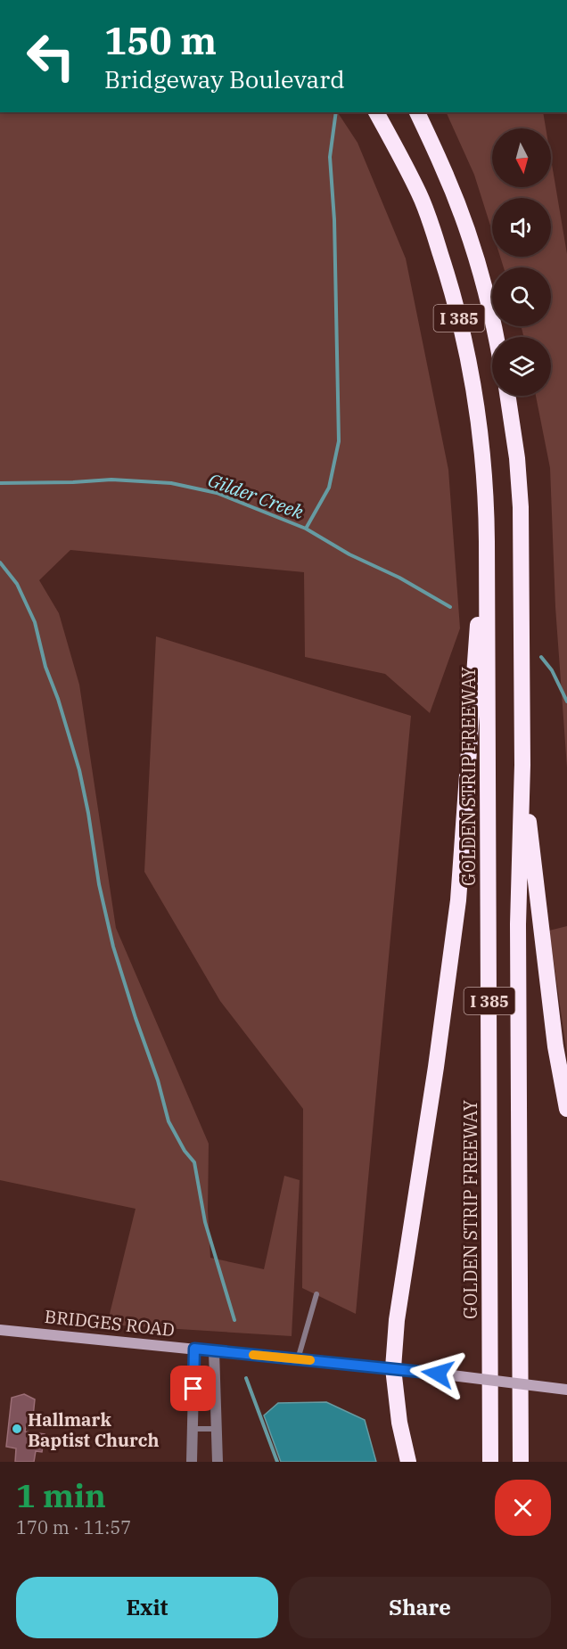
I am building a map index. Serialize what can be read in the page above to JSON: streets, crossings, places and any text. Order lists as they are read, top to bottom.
{
  "streets": {
    "highway": ["I 385", "GOLDEN STRIP FREEWAY"],
    "main road": ["BRIDGES ROAD"]
  },
  "water": ["Gilder Creek"],
  "places": ["Hallmark Baptist Church"],
  "north": "bottom",
  "page": {
    "turn": ["150 m", "Bridgeway Boulevard"],
    "heading": ["1 min", "170 m · 11:57"],
    "buttons": ["Exit", "Share"]
  }
}
